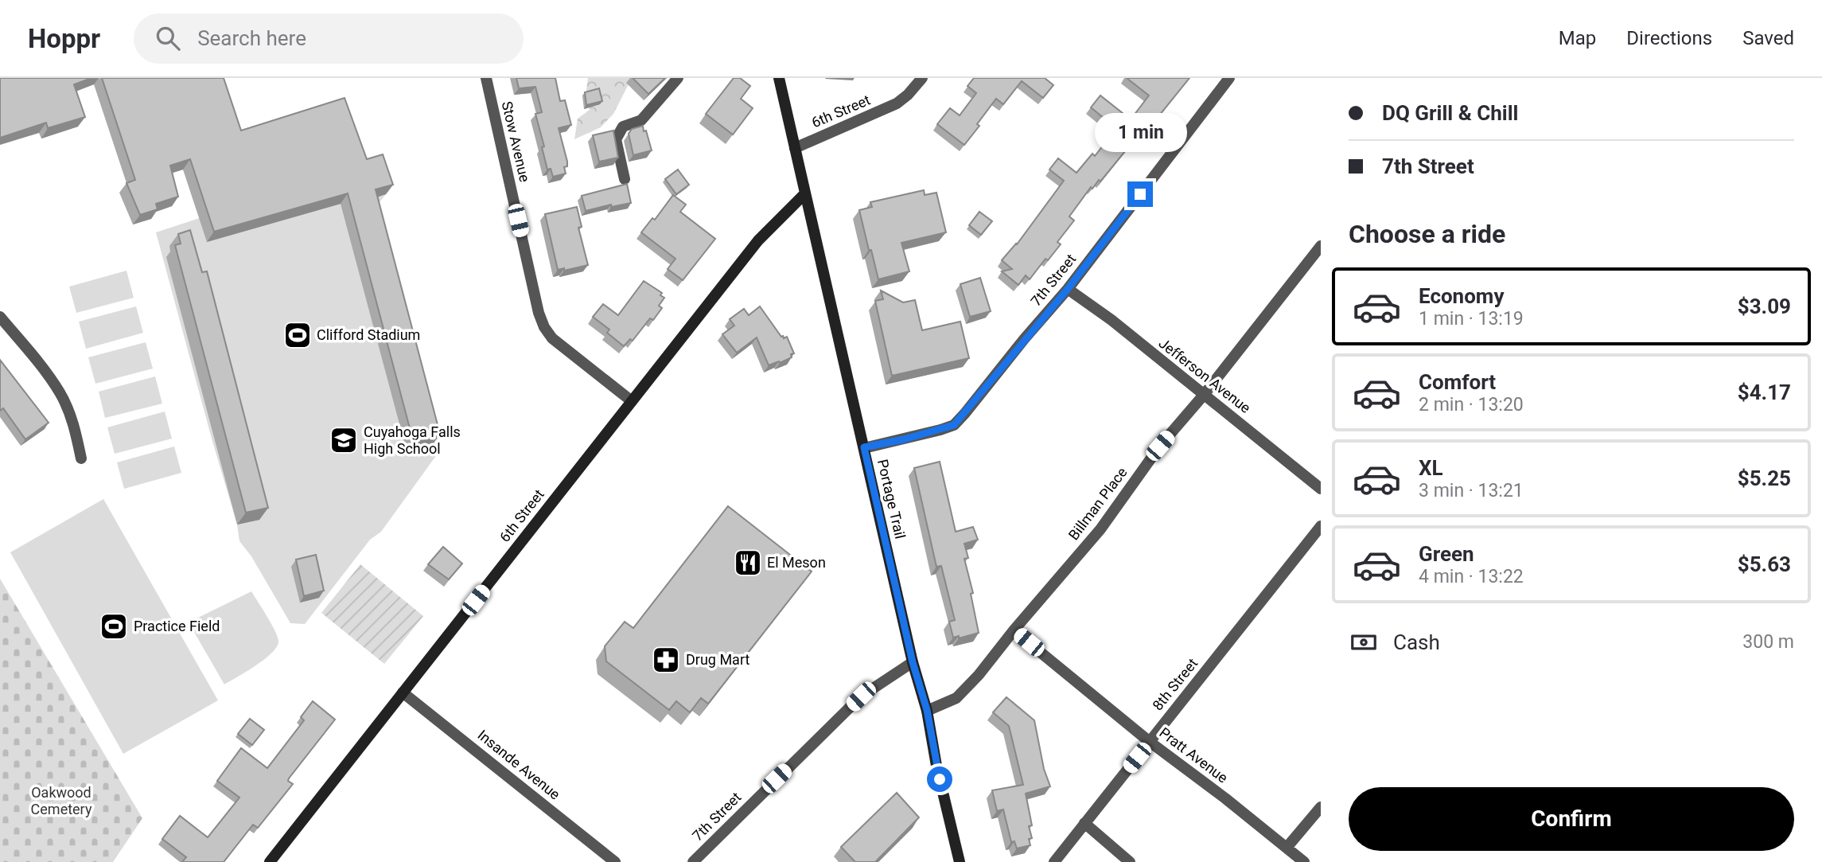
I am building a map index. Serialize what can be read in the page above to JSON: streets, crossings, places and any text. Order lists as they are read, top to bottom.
{
  "streets": {
    "street": [
      "6th Street",
      "Stow Avenue",
      "7th Street",
      "Jefferson Avenue",
      "Portage Trail",
      "Billman Place",
      "8th Street",
      "Pratt Avenue",
      "Insande Avenue"
    ]
  },
  "crossings": [
    ["6th Street", "Stow Avenue"],
    ["6th Street", "Portage Trail"],
    ["6th Street", "Insande Avenue"],
    ["7th Street", "Jefferson Avenue"],
    ["7th Street", "Portage Trail"],
    ["Jefferson Avenue", "Billman Place"],
    ["Portage Trail", "Billman Place"],
    ["Billman Place", "Pratt Avenue"],
    ["8th Street", "Pratt Avenue"]
  ],
  "parks": ["Oakwood Cemetery"],
  "places": {
    "sports": ["Clifford Stadium", "Practice Field"],
    "school or university": ["Cuyahoga Falls High School"],
    "restaurant": ["El Meson"],
    "pharmacy": ["Drug Mart"]
  },
  "page": {
    "header": "Hoppr",
    "search": "Search here",
    "nav": ["Map", "Directions", "Saved"],
    "banner": ["DQ Grill & Chill", "7th Street"],
    "bubble": "1 min",
    "heading": "Choose a ride",
    "list": [
      {
        "name": "Economy",
        "note": "1 min · 13:19",
        "value": "$3.09"
      },
      {
        "name": "Comfort",
        "note": "2 min · 13:20",
        "value": "$4.17"
      },
      {
        "name": "XL",
        "note": "3 min · 13:21",
        "value": "$5.25"
      },
      {
        "name": "Green",
        "note": "4 min · 13:22",
        "value": "$5.63"
      }
    ],
    "pay": ["Cash", "300 m"],
    "buttons": "Confirm"
  }
}
